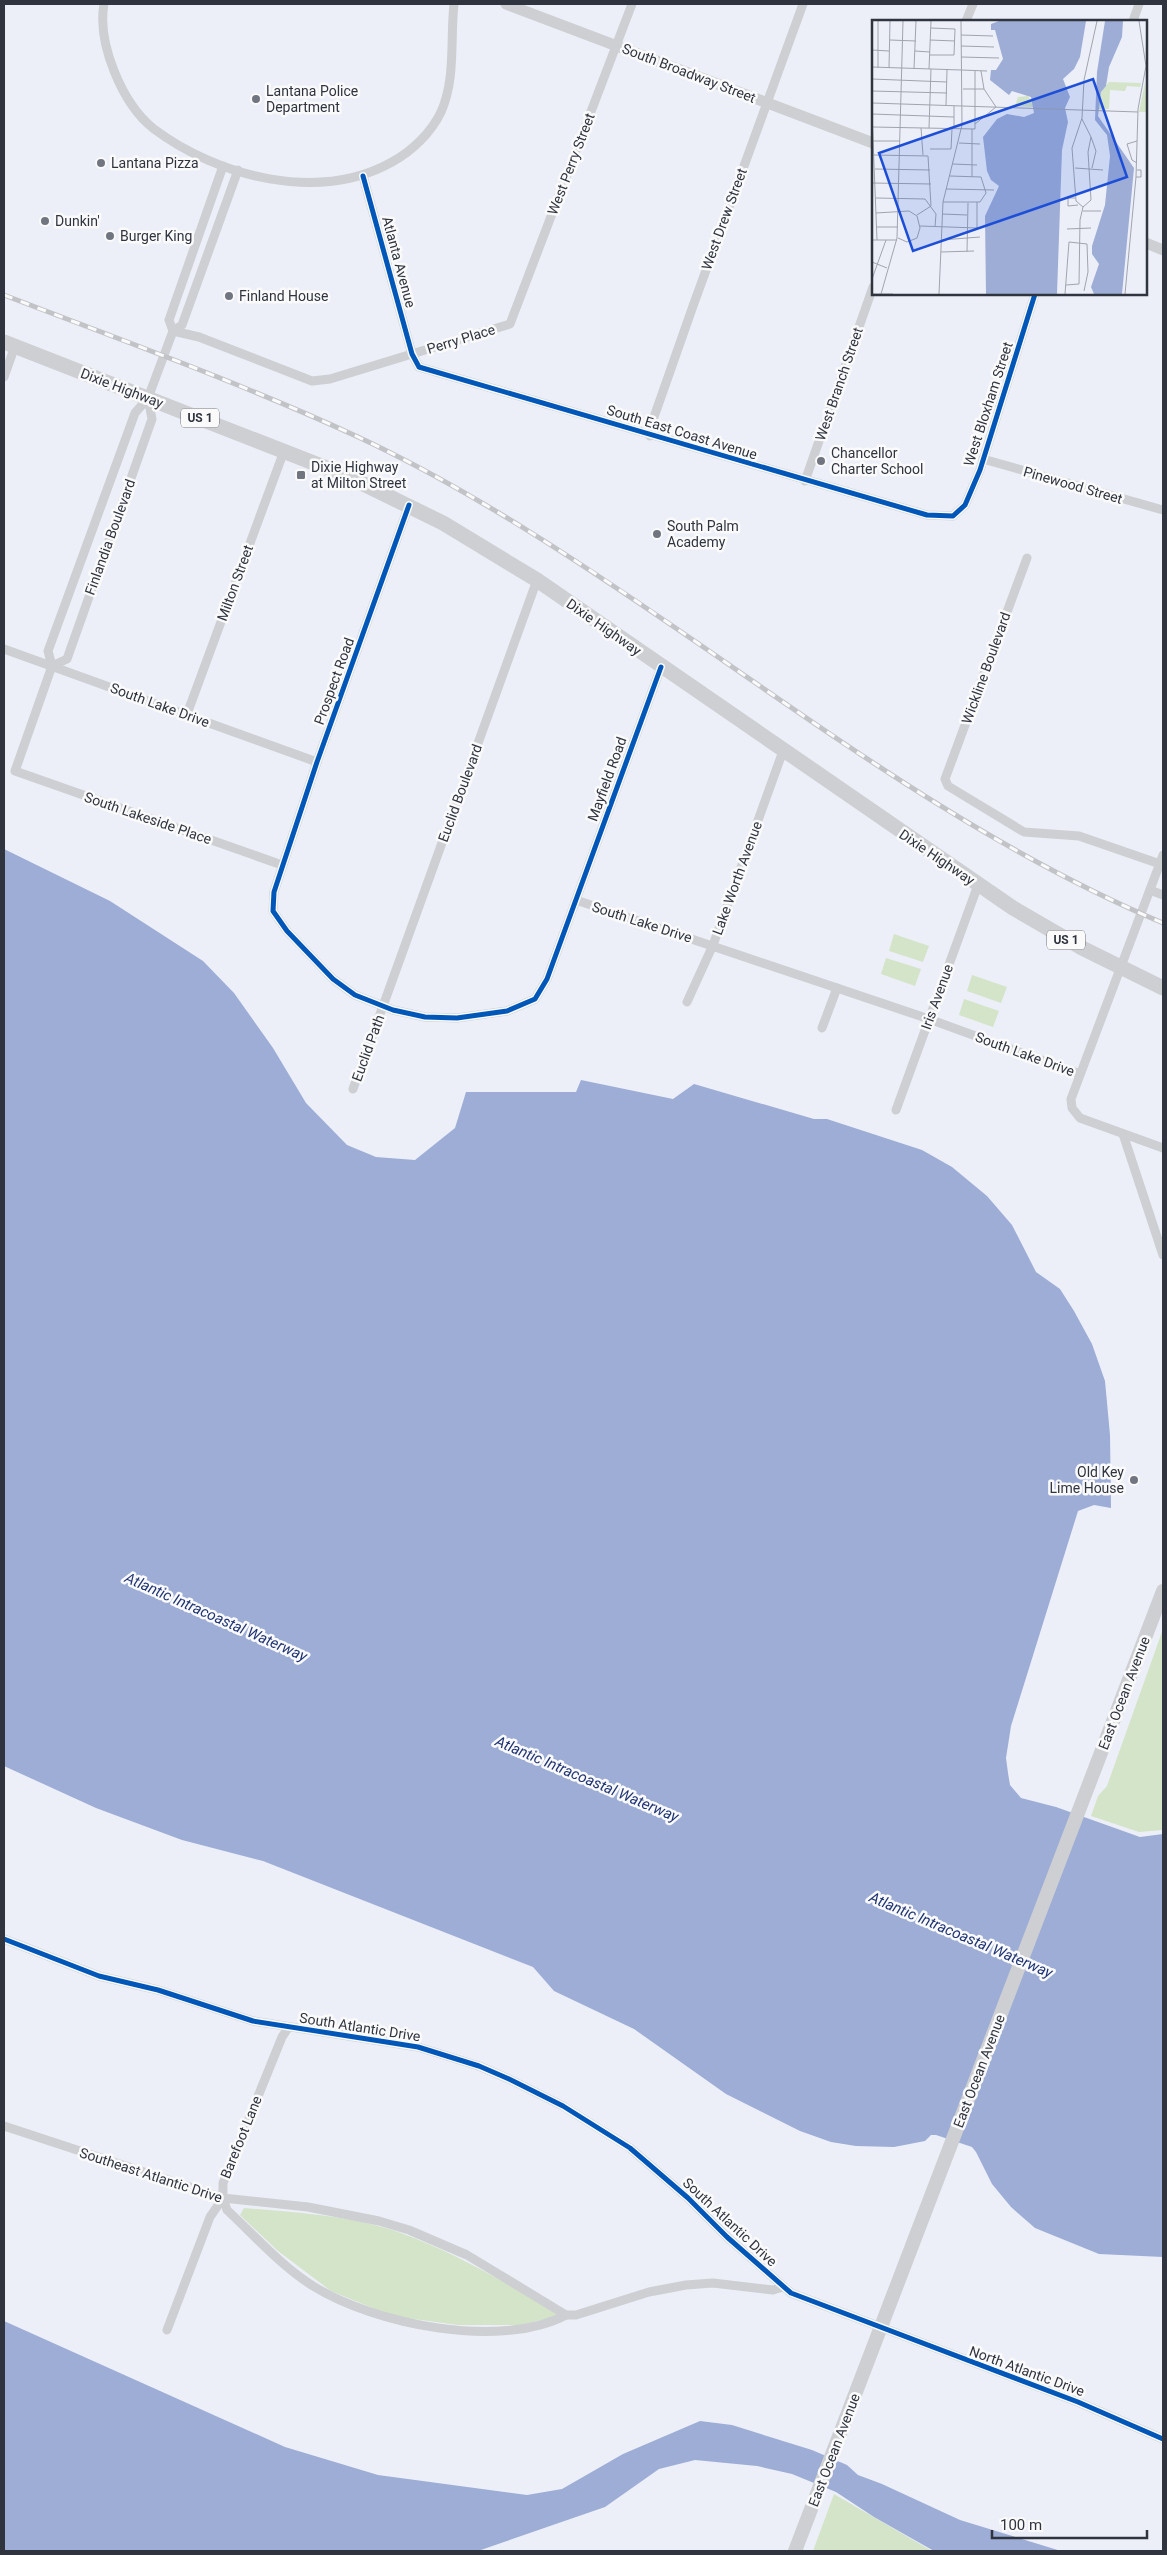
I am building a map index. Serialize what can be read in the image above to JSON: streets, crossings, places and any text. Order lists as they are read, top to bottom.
{
  "streets": {
    "main road": ["Dixie Highway", "US 1", "East Ocean Avenue"],
    "street": [
      "South Broadway Street",
      "West Perry Street",
      "West Drew Street",
      "Atlanta Avenue",
      "Perry Place",
      "West Branch Street",
      "West Bloxham Street",
      "South East Coast Avenue",
      "Pinewood Street",
      "Finlandia Boulevard",
      "Milton Street",
      "Wickline Boulevard",
      "Prospect Road",
      "South Lake Drive",
      "Mayfield Road",
      "Euclid Boulevard",
      "South Lakeside Place",
      "Lake Worth Avenue",
      "Iris Avenue",
      "Euclid Path",
      "South Atlantic Drive",
      "Barefoot Lane",
      "Southeast Atlantic Drive",
      "North Atlantic Drive"
    ]
  },
  "crossings": [
    ["South Broadway Street", "West Perry Street"],
    ["South Broadway Street", "West Drew Street"],
    ["West Perry Street", "Perry Place"],
    ["West Drew Street", "South East Coast Avenue"],
    ["Atlanta Avenue", "Perry Place"],
    ["Atlanta Avenue", "South East Coast Avenue"],
    ["Perry Place", "South East Coast Avenue"],
    ["West Branch Street", "South East Coast Avenue"],
    ["Dixie Highway", "Finlandia Boulevard"],
    ["Dixie Highway", "Milton Street"],
    ["Dixie Highway", "Prospect Road"],
    ["Dixie Highway", "Mayfield Road"],
    ["Dixie Highway", "Euclid Boulevard"],
    ["Dixie Highway", "Lake Worth Avenue"],
    ["Dixie Highway", "Iris Avenue"],
    ["West Bloxham Street", "South East Coast Avenue"],
    ["West Bloxham Street", "Pinewood Street"],
    ["Finlandia Boulevard", "South Lake Drive"],
    ["Finlandia Boulevard", "South Lakeside Place"],
    ["Milton Street", "South Lake Drive"],
    ["Prospect Road", "South Lake Drive"],
    ["Prospect Road", "South Lakeside Place"],
    ["South Lake Drive", "Mayfield Road"],
    ["South Lake Drive", "Euclid Boulevard"],
    ["South Lake Drive", "South Lakeside Place"],
    ["South Lake Drive", "Lake Worth Avenue"],
    ["South Lake Drive", "Iris Avenue"],
    ["South Lake Drive", "Euclid Path"],
    ["Euclid Boulevard", "Euclid Path"],
    ["East Ocean Avenue", "South Atlantic Drive"],
    ["East Ocean Avenue", "North Atlantic Drive"],
    ["South Atlantic Drive", "Barefoot Lane"],
    ["South Atlantic Drive", "North Atlantic Drive"],
    ["Barefoot Lane", "Southeast Atlantic Drive"]
  ],
  "water": ["Atlantic Intracoastal Waterway"],
  "places": {
    "other": [
      "Lantana Police Department",
      "Lantana Pizza",
      "Dunkin'",
      "Burger King",
      "Finland House",
      "Chancellor Charter School",
      "South Palm Academy",
      "Old Key Lime House"
    ],
    "transit": ["Dixie Highway at Milton Street"]
  },
  "scale_bar": "100 m"
}
